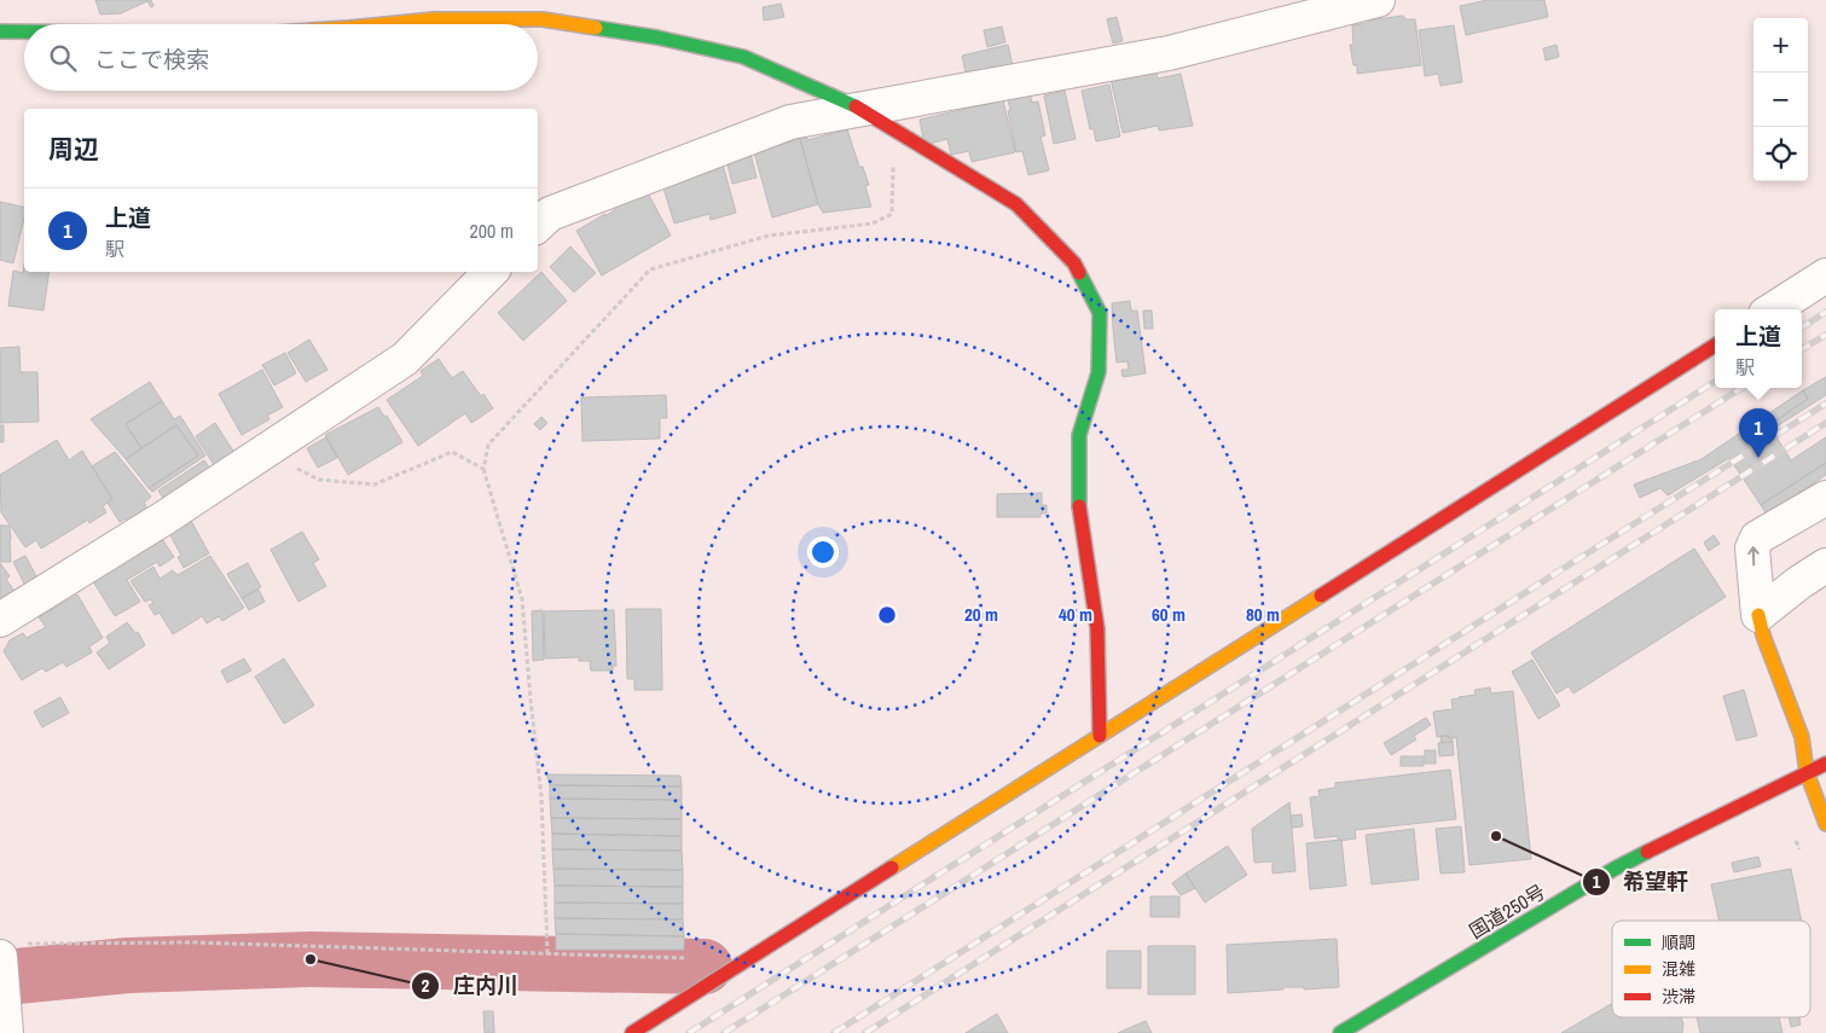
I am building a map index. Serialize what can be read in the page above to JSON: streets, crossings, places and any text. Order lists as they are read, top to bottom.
{
  "streets": {
    "main road": ["国道250号"]
  },
  "places": ["希望軒", "庄内川"],
  "legend": ["順調", "混雑", "渋滞"],
  "page": {
    "map_buttons": ["+", "−"],
    "search": "ここで検索",
    "heading": "周辺",
    "list": [
      {
        "mark": "1",
        "name": "上道",
        "note": "駅",
        "value": "200 m"
      }
    ],
    "popup": ["上道", "駅"],
    "pins": "1"
  },
  "rings": [
    "20 m",
    "40 m",
    "60 m",
    "80 m"
  ]
}
